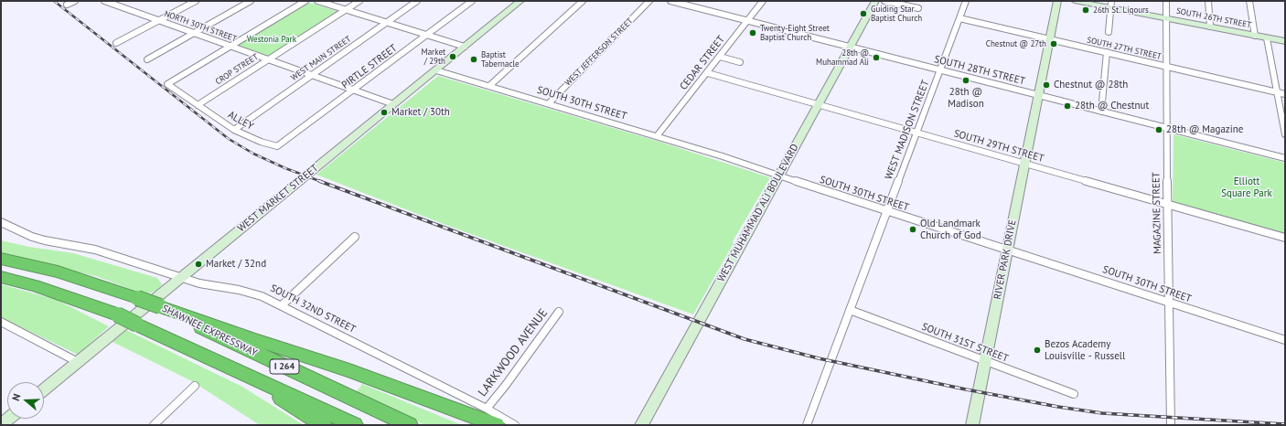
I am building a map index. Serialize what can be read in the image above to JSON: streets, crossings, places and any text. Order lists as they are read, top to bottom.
{
  "streets": {
    "highway": ["SHAWNEE EXPRESSWAY", "I 264"],
    "main road": [
      "SOUTH 26TH STREET",
      "WEST MARKET STREET",
      "WEST MUHAMMAD ALI BOULEVARD",
      "RIVER PARK DRIVE"
    ],
    "street": [
      "NORTH 30TH STREET",
      "SOUTH 27TH STREET",
      "WEST JEFFERSON STREET",
      "WEST MAIN STREET",
      "CEDAR STREET",
      "PIRTLE STREET",
      "CROP STREET",
      "SOUTH 28TH STREET",
      "SOUTH 30TH STREET",
      "ALLEY",
      "WEST MADISON STREET",
      "SOUTH 29TH STREET",
      "MAGAZINE STREET",
      "SOUTH 32ND STREET",
      "SOUTH 31ST STREET",
      "LARKWOOD AVENUE"
    ]
  },
  "crossings": [
    ["SOUTH 26TH STREET", "MAGAZINE STREET"],
    ["NORTH 30TH STREET", "WEST MAIN STREET"],
    ["NORTH 30TH STREET", "CROP STREET"],
    ["NORTH 30TH STREET", "ALLEY"],
    ["SOUTH 27TH STREET", "WEST MADISON STREET"],
    ["SOUTH 27TH STREET", "MAGAZINE STREET"],
    ["SOUTH 27TH STREET", "RIVER PARK DRIVE"],
    ["WEST JEFFERSON STREET", "SOUTH 30TH STREET"],
    ["WEST MAIN STREET", "ALLEY"],
    ["CEDAR STREET", "SOUTH 28TH STREET"],
    ["CEDAR STREET", "SOUTH 30TH STREET"],
    ["CEDAR STREET", "SOUTH 29TH STREET"],
    ["PIRTLE STREET", "ALLEY"],
    ["CROP STREET", "ALLEY"],
    ["SOUTH 28TH STREET", "WEST MADISON STREET"],
    ["SOUTH 28TH STREET", "WEST MUHAMMAD ALI BOULEVARD"],
    ["SOUTH 28TH STREET", "MAGAZINE STREET"],
    ["SOUTH 28TH STREET", "RIVER PARK DRIVE"],
    ["SOUTH 30TH STREET", "WEST MADISON STREET"],
    ["SOUTH 30TH STREET", "WEST MARKET STREET"],
    ["SOUTH 30TH STREET", "WEST MUHAMMAD ALI BOULEVARD"],
    ["SOUTH 30TH STREET", "MAGAZINE STREET"],
    ["SOUTH 30TH STREET", "RIVER PARK DRIVE"],
    ["WEST MADISON STREET", "SOUTH 29TH STREET"],
    ["WEST MADISON STREET", "SOUTH 31ST STREET"],
    ["SOUTH 29TH STREET", "WEST MUHAMMAD ALI BOULEVARD"],
    ["SOUTH 29TH STREET", "MAGAZINE STREET"],
    ["SOUTH 29TH STREET", "RIVER PARK DRIVE"],
    ["WEST MARKET STREET", "SOUTH 32ND STREET"],
    ["RIVER PARK DRIVE", "SOUTH 31ST STREET"],
    ["SOUTH 32ND STREET", "LARKWOOD AVENUE"]
  ],
  "parks": ["Westonia Park", "Elliott Square Park"],
  "places": [
    "26th St. Liqours",
    "Guiding Star Baptist Church",
    "Twenty-Eight Street Baptist Church",
    "Chestnut @ 27th",
    "Market / 29th",
    "28th @ Muhammad Ali",
    "Baptist Tabernacle",
    "28th @ Madison",
    "Chestnut @ 28th",
    "28th @ Chestnut",
    "Market / 30th",
    "28th @ Magazine",
    "Old Landmark Church of God",
    "Market / 32nd",
    "Bezos Academy Louisville - Russell"
  ],
  "north": "left"
}
